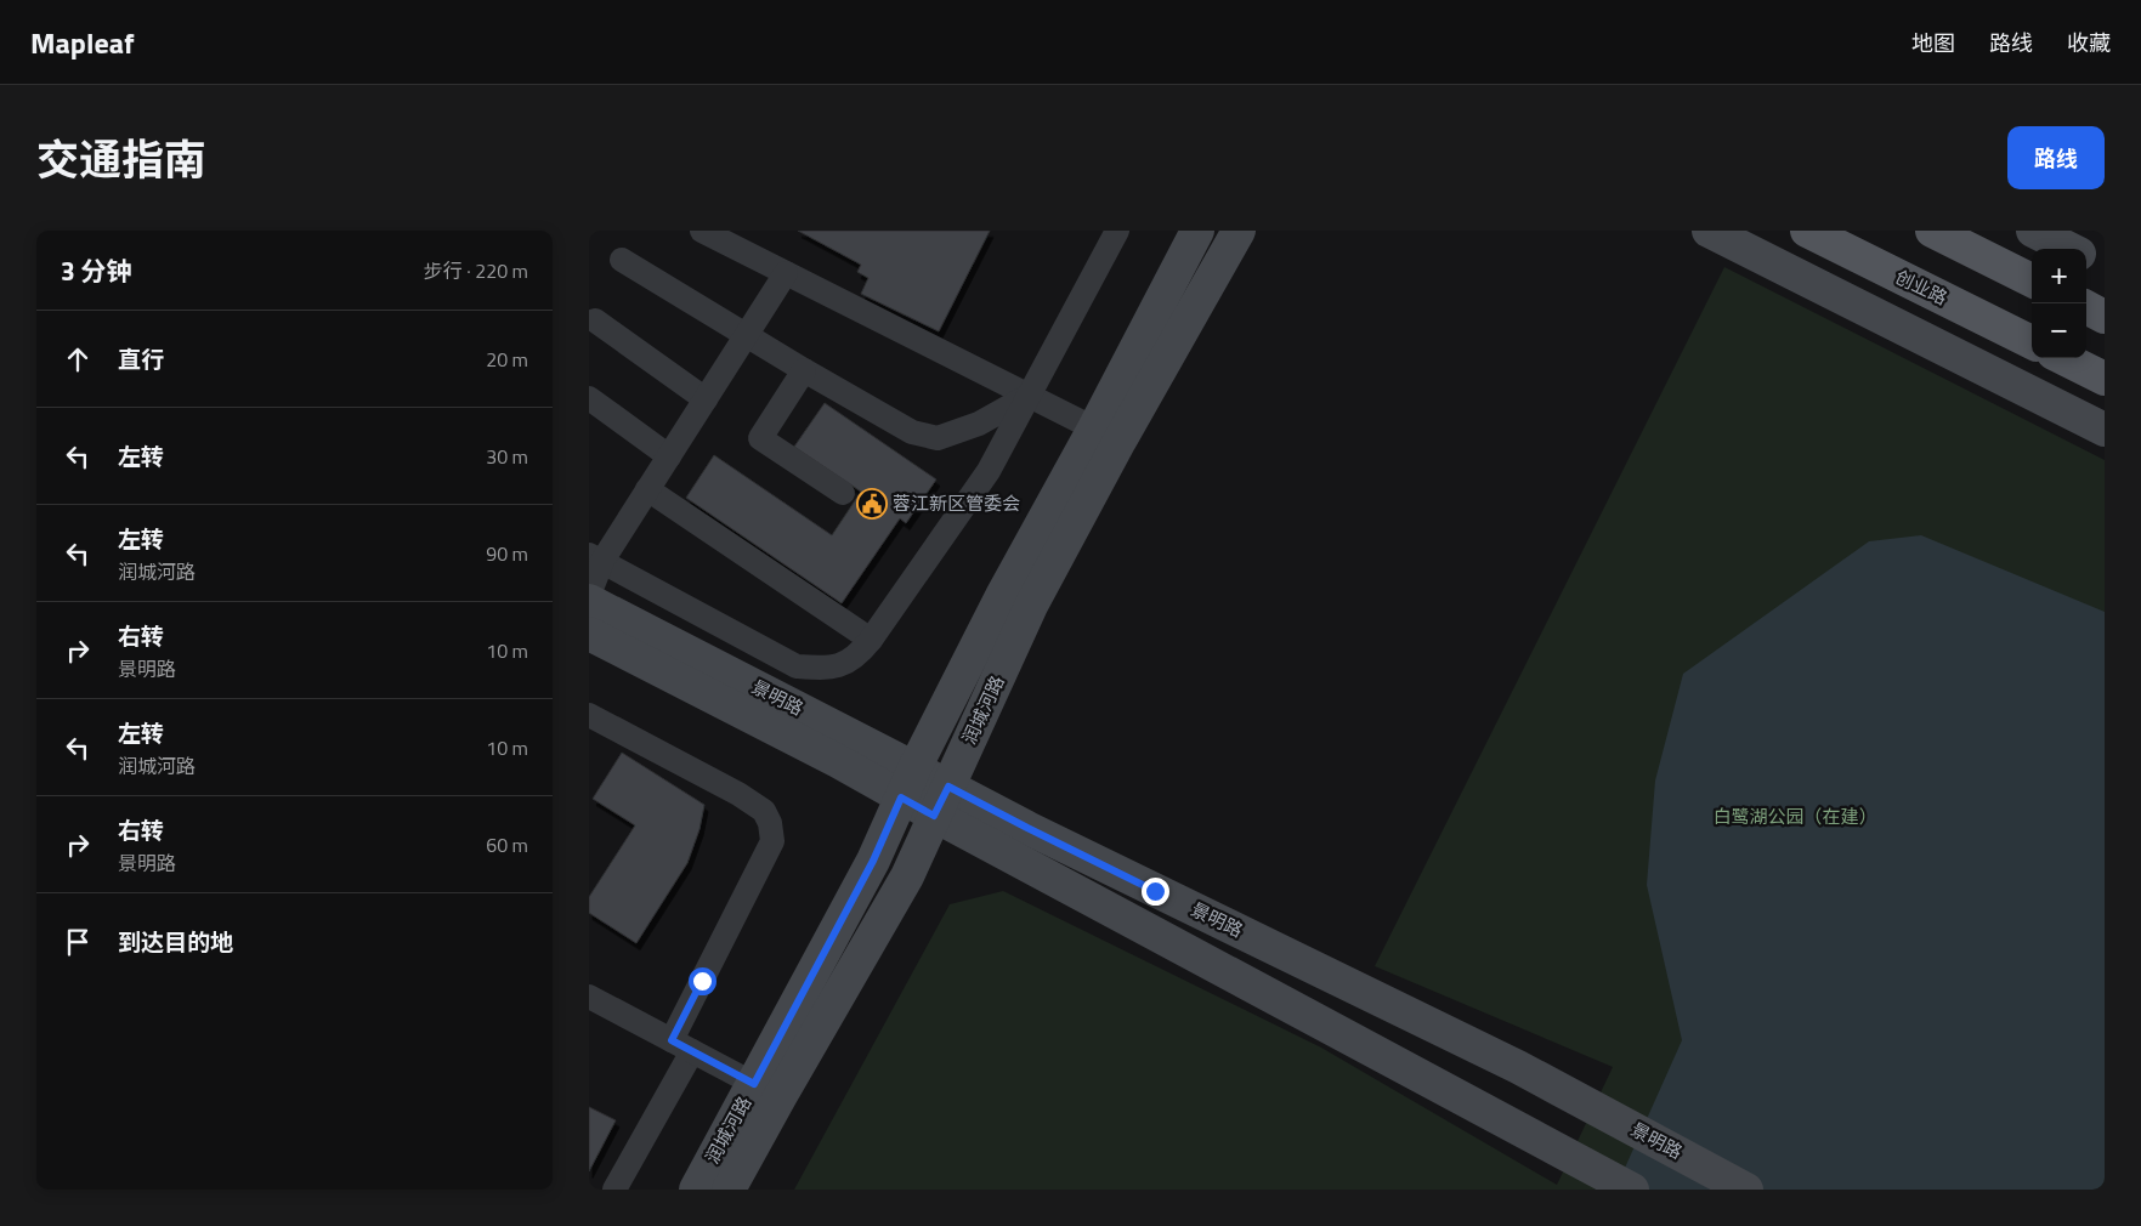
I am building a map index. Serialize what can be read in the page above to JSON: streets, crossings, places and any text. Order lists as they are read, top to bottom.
{
  "streets": {
    "main road": ["创业路"],
    "street": ["景明路", "润城河路"]
  },
  "crossings": [
    ["景明路", "润城河路"]
  ],
  "parks": ["白鹭湖公园（在建）"],
  "places": {
    "public building": ["蓉江新区管委会"]
  },
  "page": {
    "header": "Mapleaf",
    "nav": ["地图", "路线", "收藏"],
    "title": "交通指南",
    "buttons": "路线",
    "heading": ["3 分钟", "步行 · 220 m"],
    "map_buttons": ["+", "−"],
    "list": [
      ["直行", "20 m"],
      ["左转", "30 m"],
      ["左转", "润城河路", "90 m"],
      ["右转", "景明路", "10 m"],
      ["左转", "润城河路", "10 m"],
      ["右转", "景明路", "60 m"],
      "到达目的地"
    ]
  }
}
